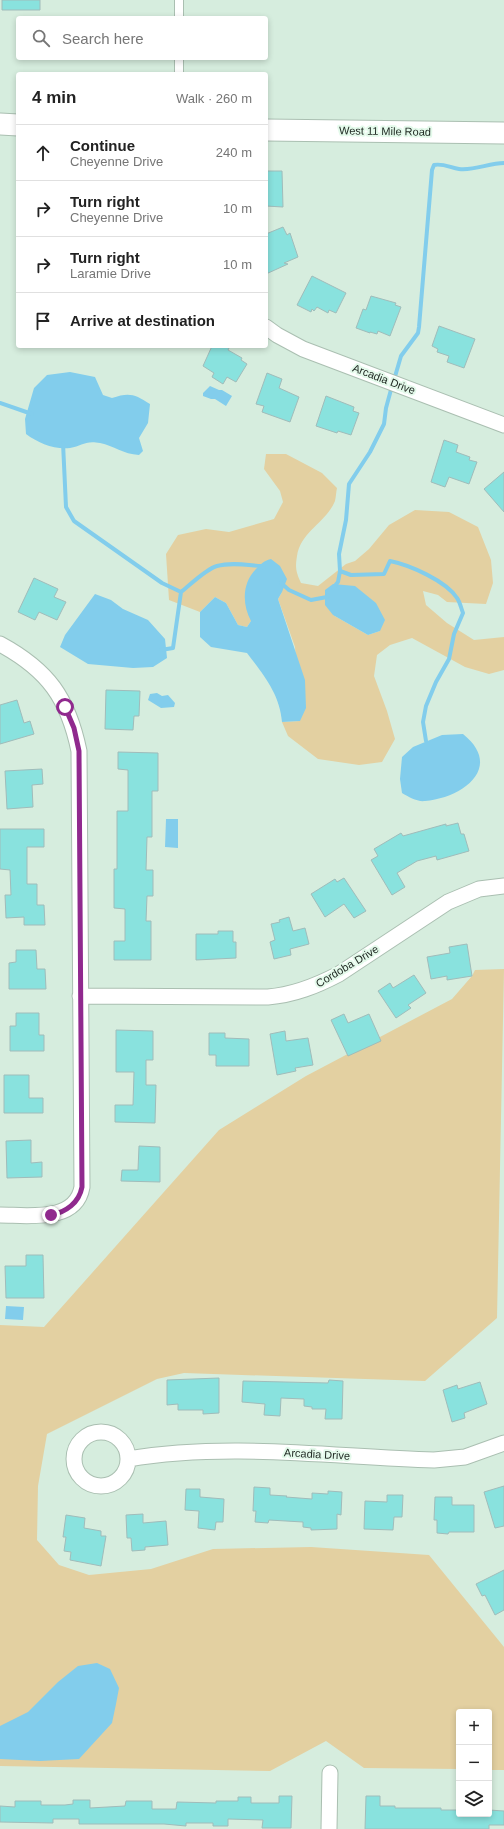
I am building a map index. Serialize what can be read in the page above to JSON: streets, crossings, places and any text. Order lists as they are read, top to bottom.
{
  "streets": {
    "street": ["West 11 Mile Road", "Arcadia Drive", "Cordoba Drive"]
  },
  "page": {
    "search": "Search here",
    "heading": ["4 min", "Walk · 260 m"],
    "list": [
      ["Continue", "Cheyenne Drive", "240 m"],
      ["Turn right", "Cheyenne Drive", "10 m"],
      ["Turn right", "Laramie Drive", "10 m"],
      "Arrive at destination"
    ],
    "map_buttons": ["+", "−"]
  }
}
